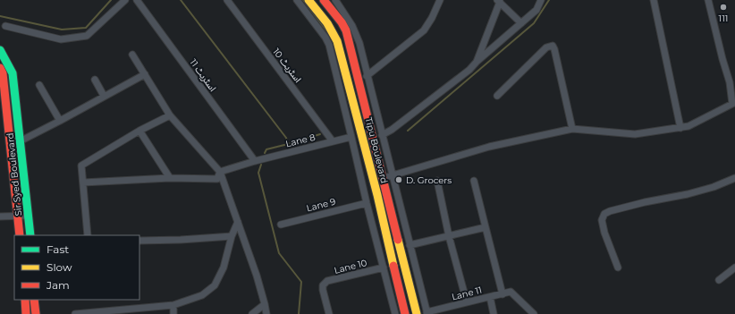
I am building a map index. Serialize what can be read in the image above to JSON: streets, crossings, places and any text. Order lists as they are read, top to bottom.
{
  "streets": {
    "street": [
      "اسٹریٹ 10",
      "اسٹریٹ 11",
      "Lane 8",
      "Tipu Boulevard",
      "Sir Syed Boulevard",
      "Lane 9",
      "Lane 10",
      "Lane 11"
    ]
  },
  "crossings": [
    ["اسٹریٹ 10", "Lane 8"],
    ["اسٹریٹ 11", "Lane 8"]
  ],
  "places": ["111", "D. Grocers"],
  "legend": ["Fast", "Slow", "Jam"]
}
